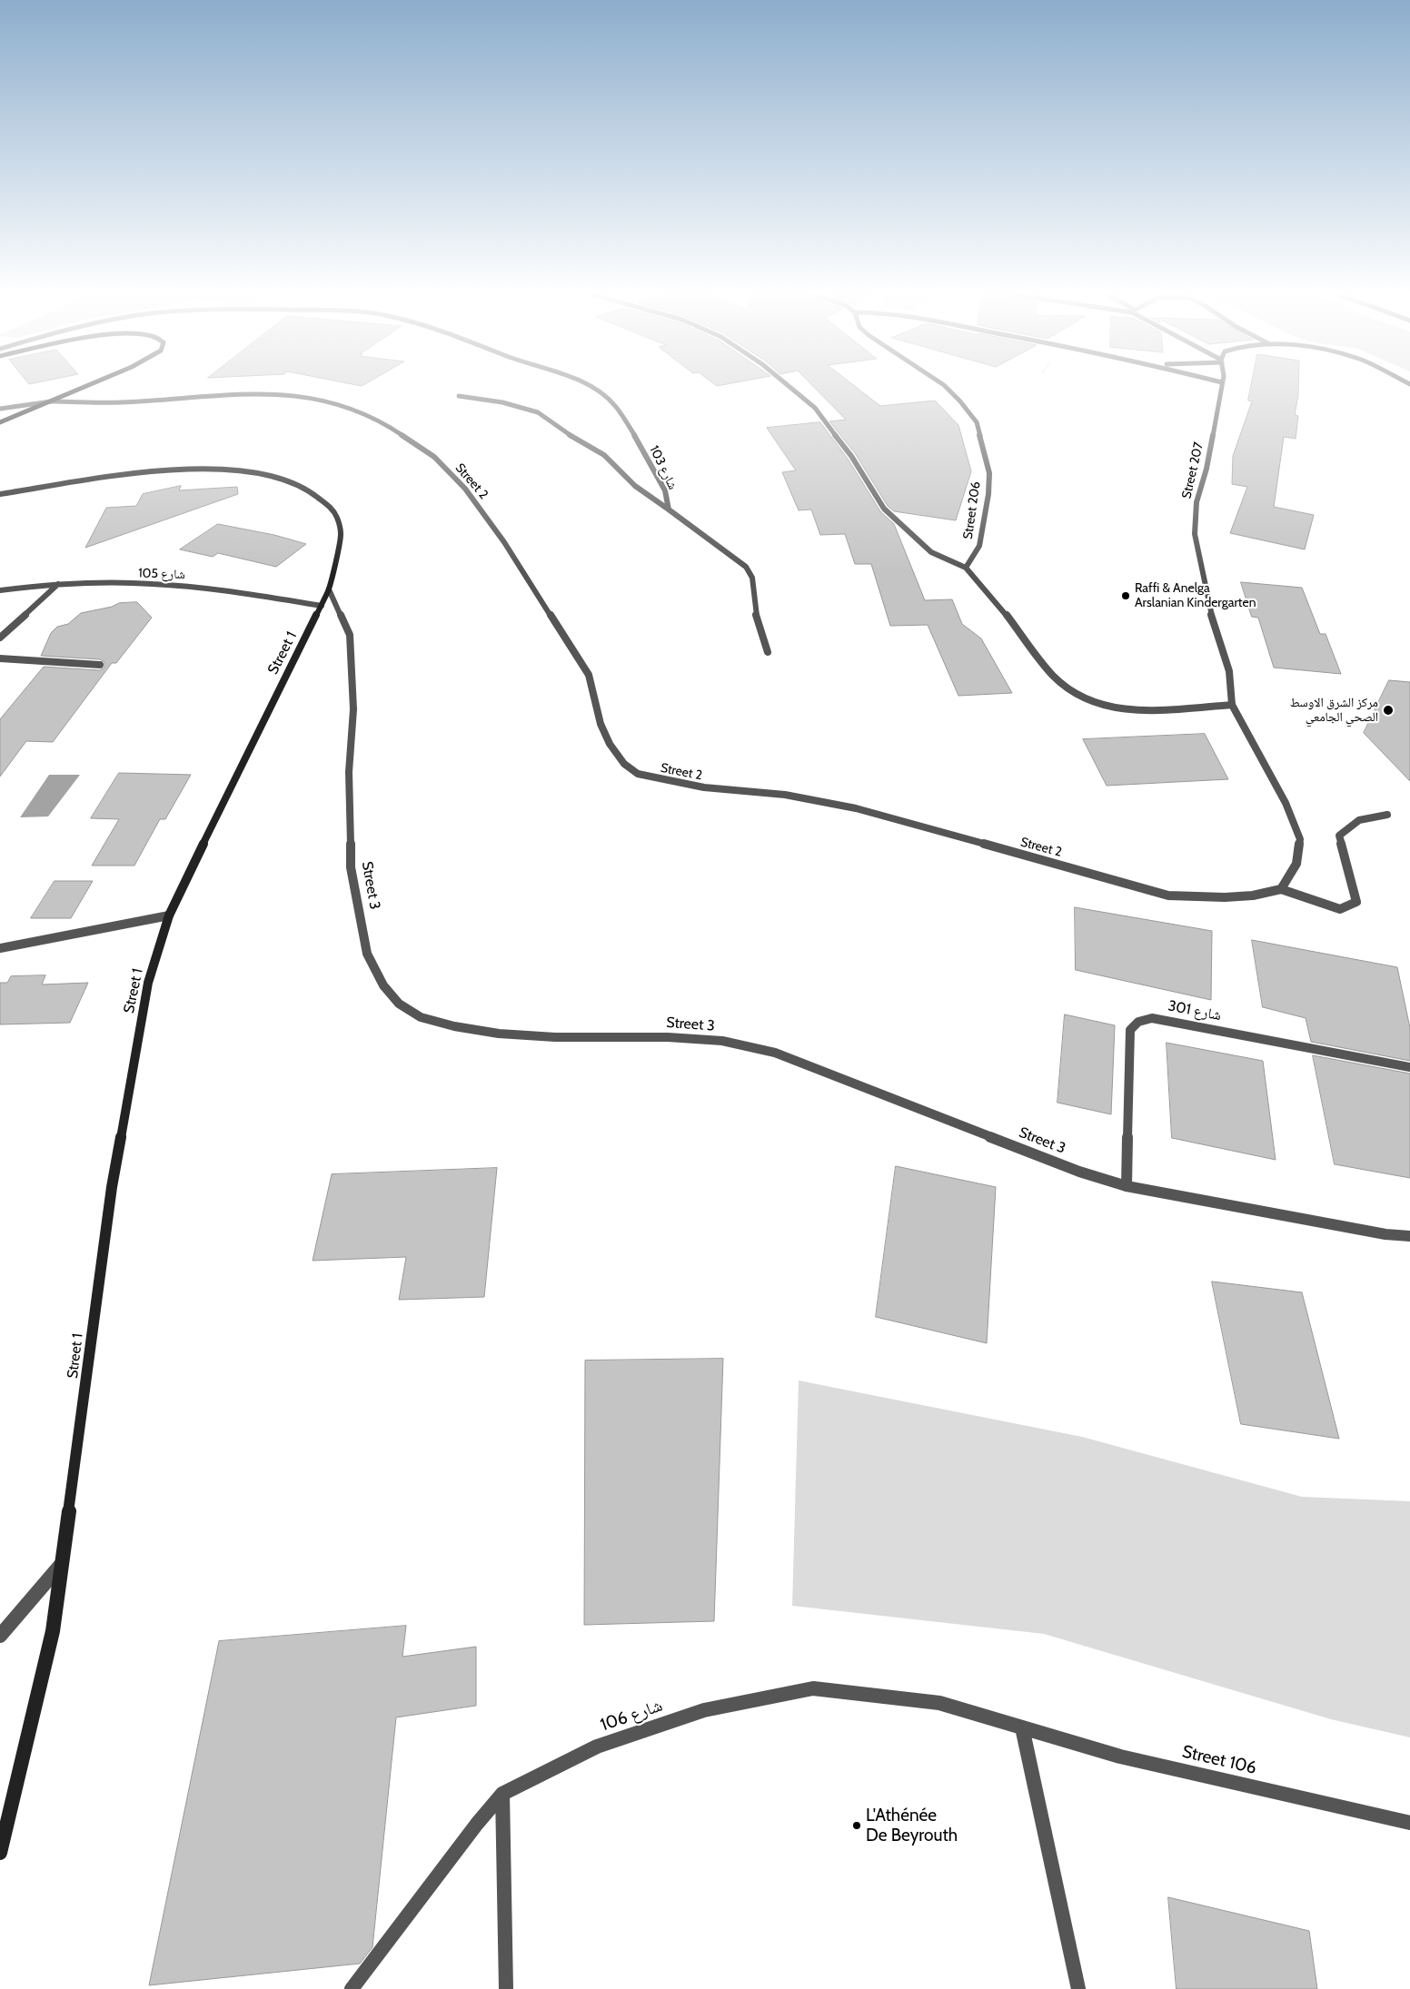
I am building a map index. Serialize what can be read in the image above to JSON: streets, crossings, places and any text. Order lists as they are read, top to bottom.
{
  "streets": {
    "main road": ["Street 1"],
    "street": [
      "شارع 103",
      "Street 207",
      "Street 2",
      "Street 206",
      "شارع 105",
      "Street 3",
      "شارع 301",
      "شارع 106",
      "Street 106"
    ]
  },
  "crossings": [
    ["شارع 105", "Street 1"],
    ["Street 1", "Street 3"],
    ["Street 3", "شارع 301"],
    ["شارع 106", "Street 106"]
  ],
  "places": ["Raffi & Anelga Arslanian Kindergarten", "مركز الشرق الاوسط الصحي الجامعي", "L'Athénée De Beyrouth"]
}
